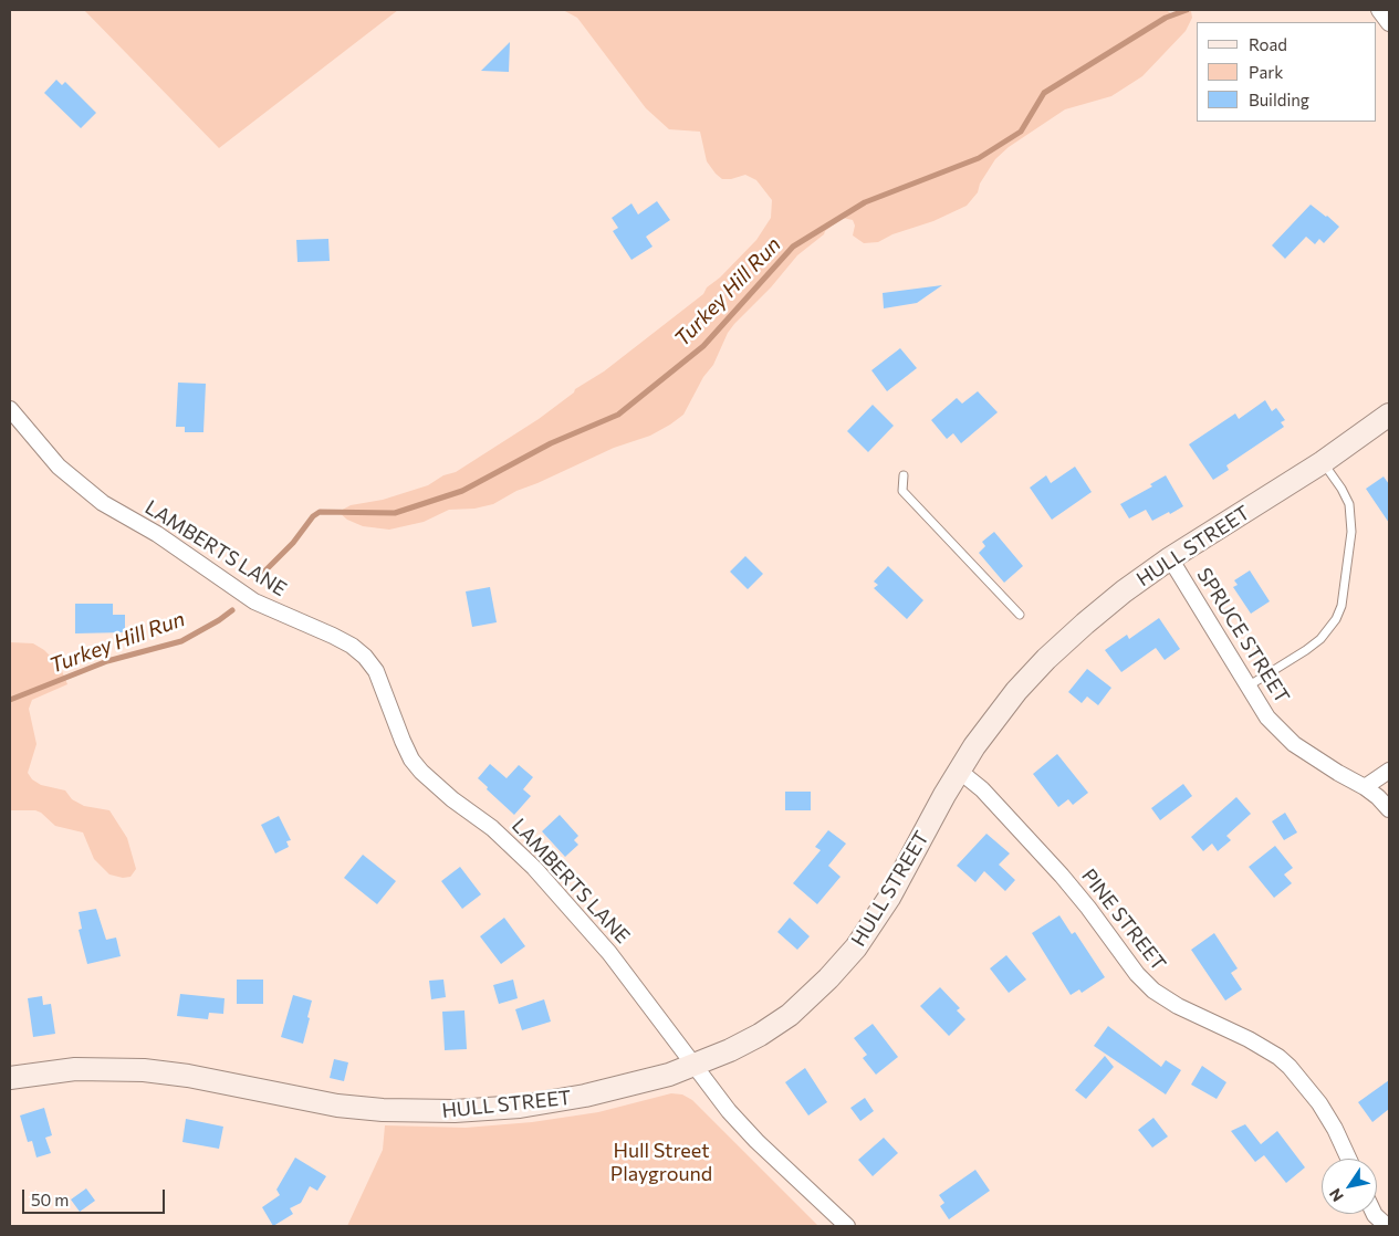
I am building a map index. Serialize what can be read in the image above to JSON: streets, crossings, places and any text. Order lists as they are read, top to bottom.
{
  "streets": {
    "main road": ["HULL STREET"],
    "street": ["LAMBERTS LANE", "SPRUCE STREET", "PINE STREET"]
  },
  "crossings": [
    ["HULL STREET", "LAMBERTS LANE"],
    ["HULL STREET", "SPRUCE STREET"],
    ["HULL STREET", "PINE STREET"]
  ],
  "water": ["Turkey Hill Run"],
  "parks": ["Hull Street Playground"],
  "legend": ["Road", "Park", "Building"],
  "scale_bar": "50 m",
  "north": "bottom left"
}
